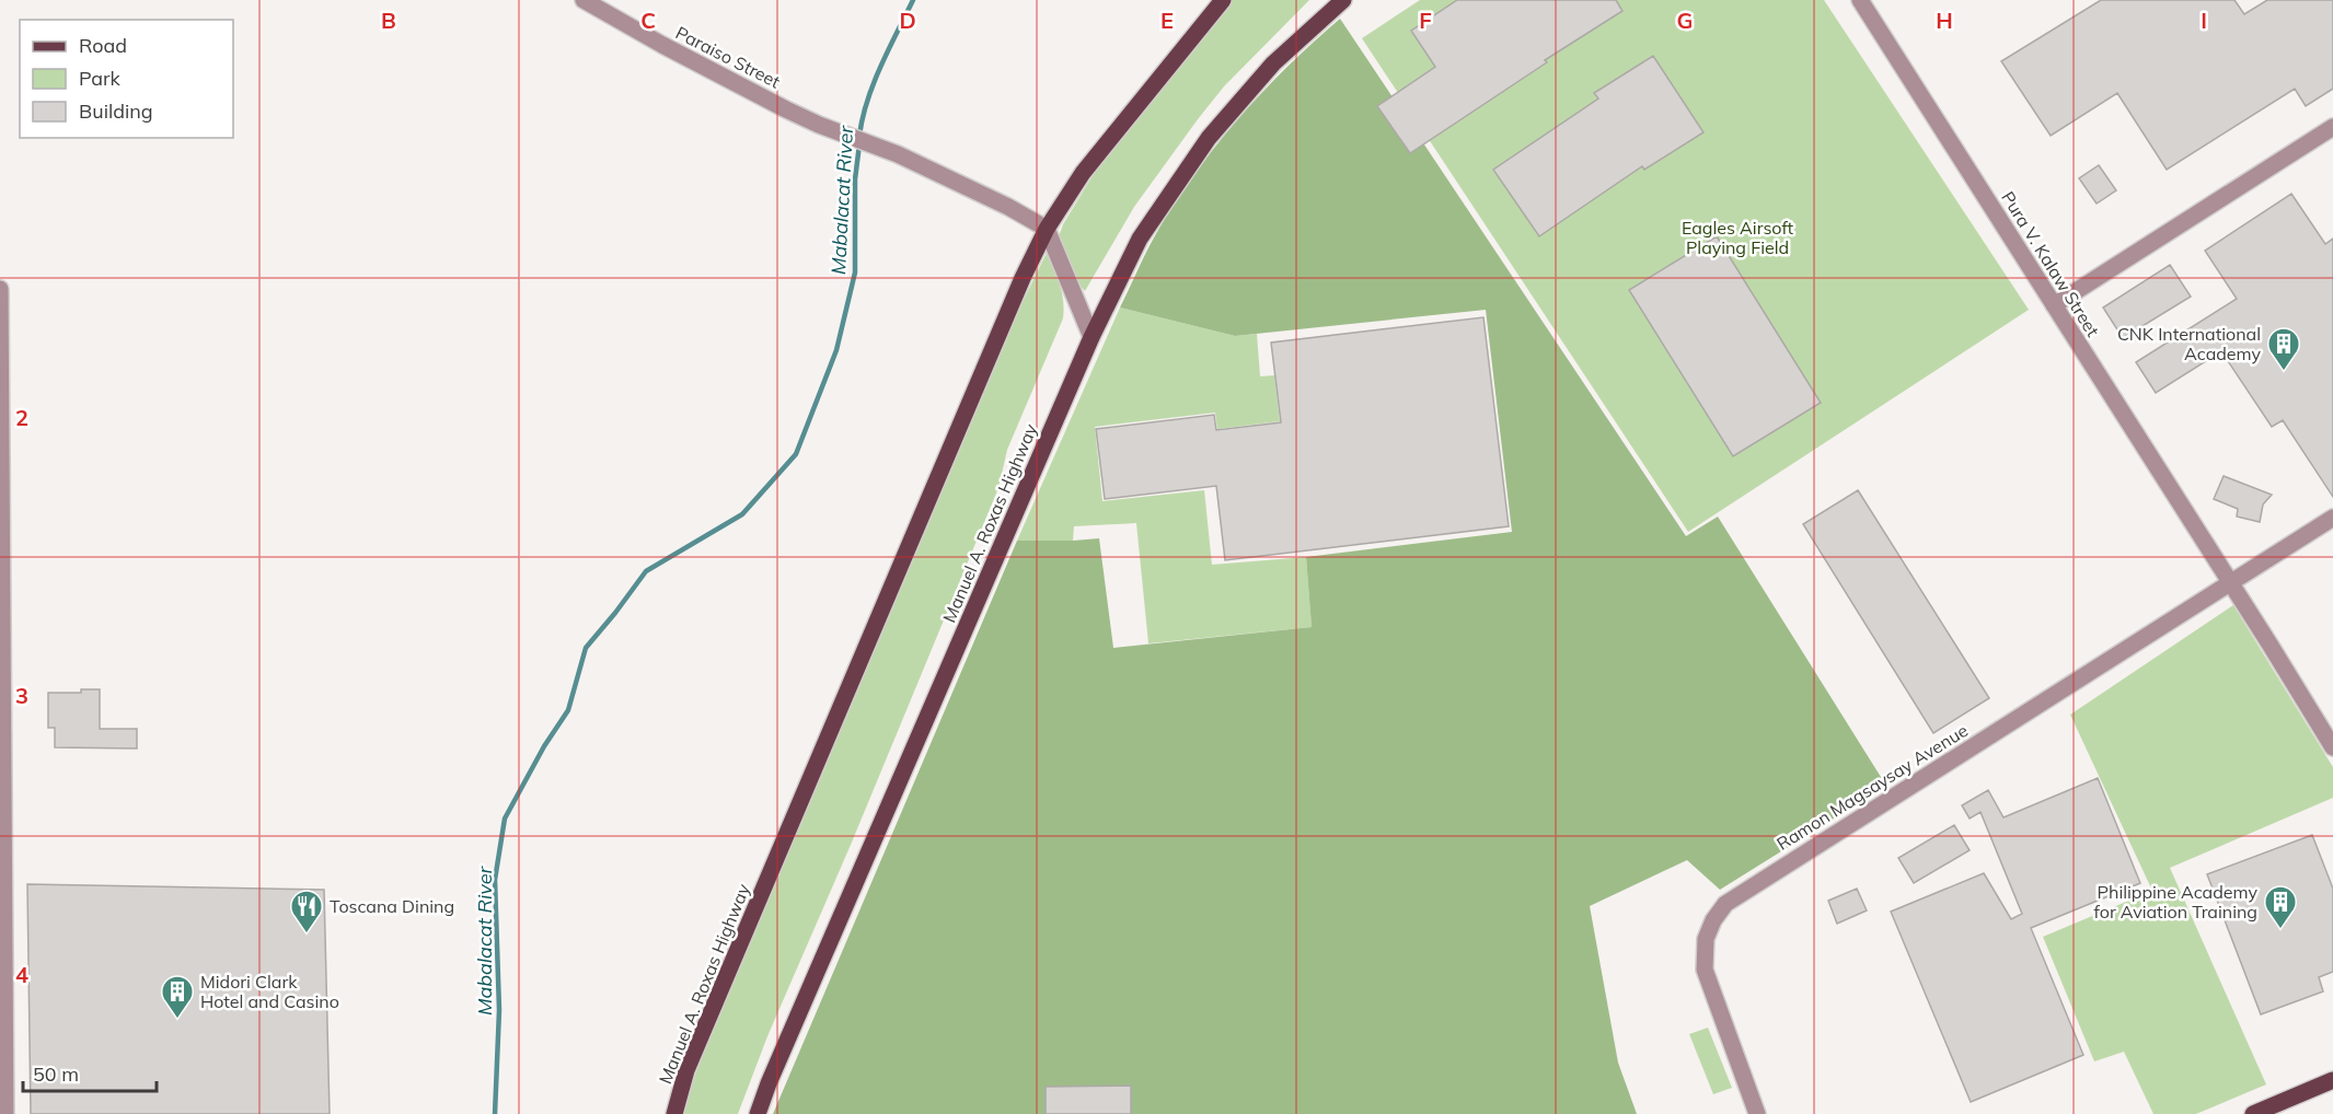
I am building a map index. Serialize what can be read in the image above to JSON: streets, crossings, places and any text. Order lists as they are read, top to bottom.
{
  "streets": {
    "main road": ["Manuel A. Roxas Highway"],
    "street": ["Paraiso Street", "Pura V. Kalaw Street", "Ramon Magsaysay Avenue"]
  },
  "crossings": [
    ["Paraiso Street", "Manuel A. Roxas Highway"],
    ["Pura V. Kalaw Street", "Ramon Magsaysay Avenue"]
  ],
  "water": ["Mabalacat River"],
  "parks": ["Eagles Airsoft Playing Field"],
  "places": {
    "building": ["CNK International Academy", "Philippine Academy for Aviation Training", "Midori Clark Hotel and Casino"],
    "restaurant": ["Toscana Dining"]
  },
  "legend": ["Road", "Park", "Building"],
  "scale_bar": "50 m",
  "grid": {
    "columns": [
      "B",
      "C",
      "D",
      "E",
      "F",
      "G",
      "H",
      "I"
    ],
    "rows": ["2", "3", "4"]
  }
}
